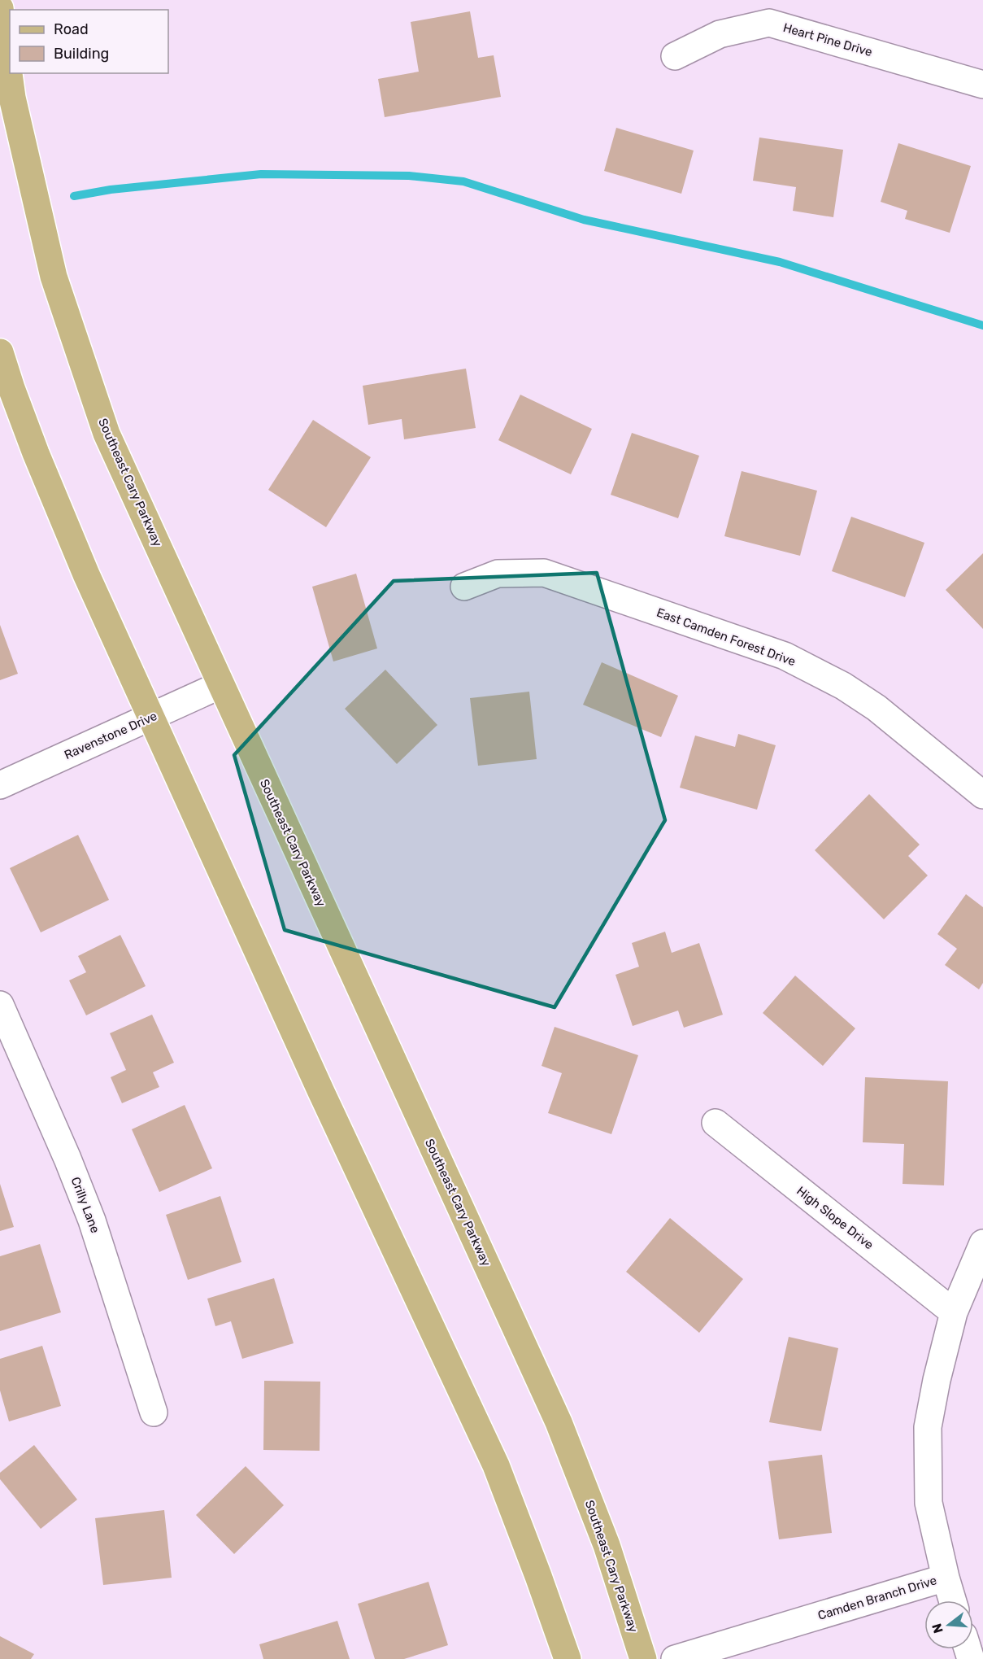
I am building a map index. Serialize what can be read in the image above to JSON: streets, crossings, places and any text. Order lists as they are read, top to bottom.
{
  "streets": {
    "main road": ["Southeast Cary Parkway"],
    "street": [
      "Heart Pine Drive",
      "East Camden Forest Drive",
      "Ravenstone Drive",
      "Crilly Lane",
      "High Slope Drive",
      "Camden Branch Drive"
    ]
  },
  "crossings": [
    ["Southeast Cary Parkway", "Ravenstone Drive"],
    ["High Slope Drive", "Camden Branch Drive"]
  ],
  "legend": ["Road", "Building"],
  "north": "left"
}
